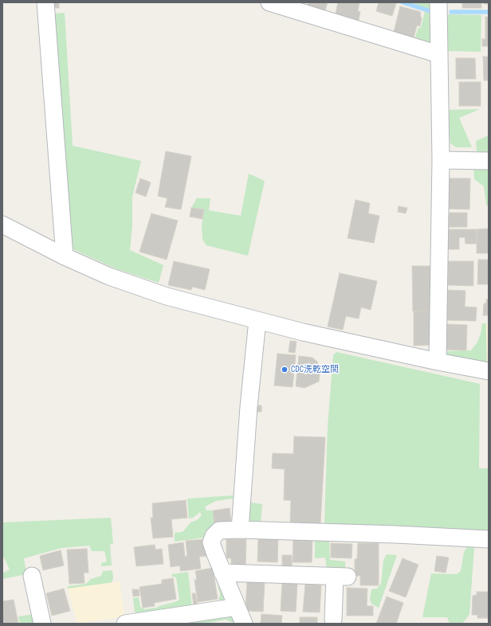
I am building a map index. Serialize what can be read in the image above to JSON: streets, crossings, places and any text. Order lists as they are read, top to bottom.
{
  "places": ["CDC洗乾空間"]
}
